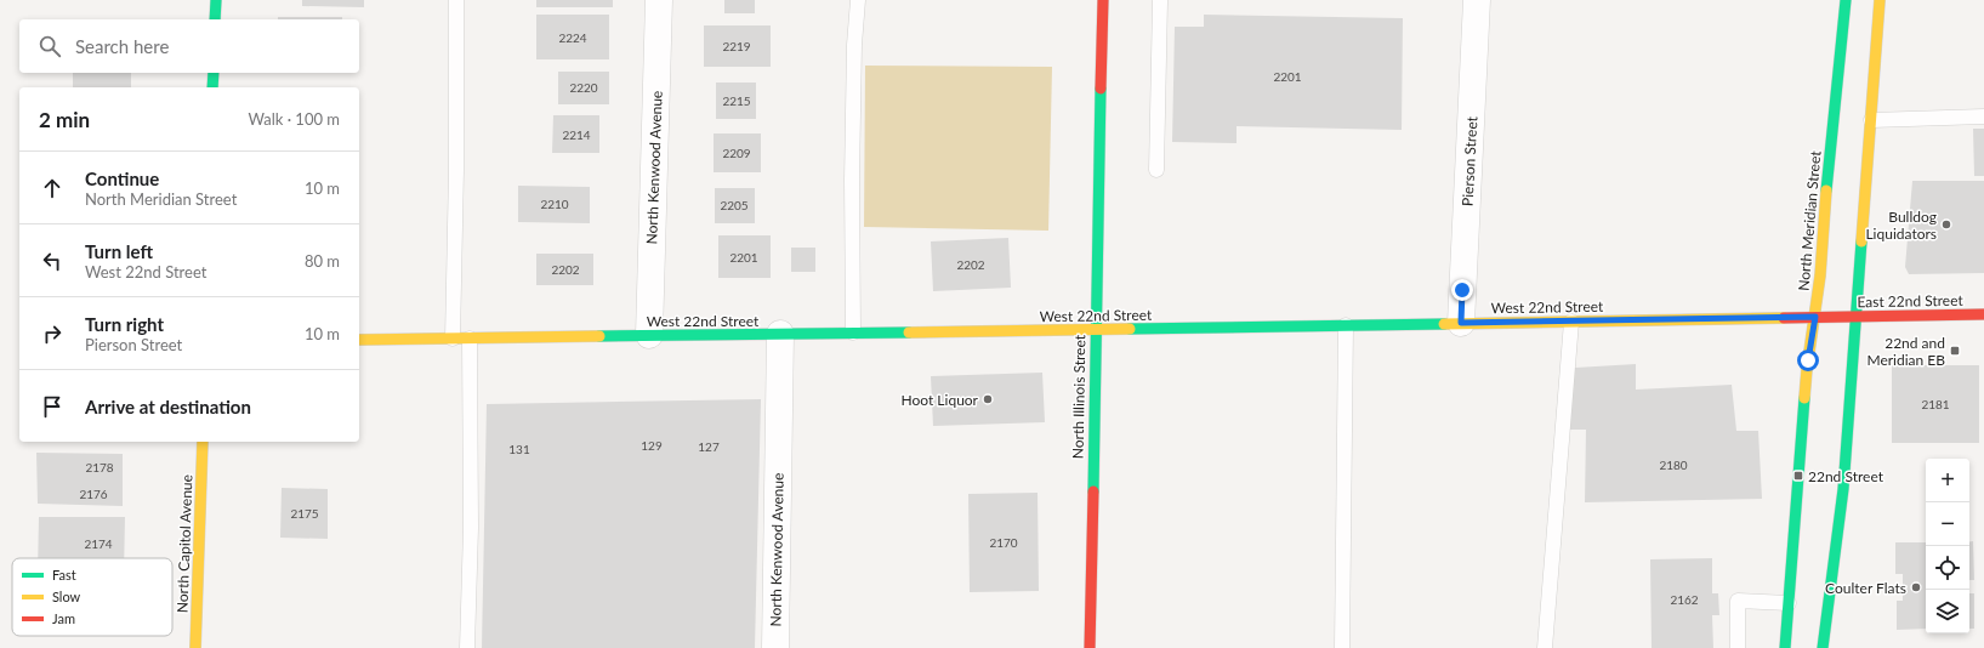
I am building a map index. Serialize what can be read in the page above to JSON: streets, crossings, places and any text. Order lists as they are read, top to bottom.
{
  "streets": {
    "main road": [
      "North Meridian Street",
      "East 22nd Street",
      "West 22nd Street",
      "North Illinois Street",
      "North Capitol Avenue"
    ],
    "street": ["Pierson Street", "North Kenwood Avenue"]
  },
  "crossings": [
    ["Pierson Street", "West 22nd Street"],
    ["North Kenwood Avenue", "West 22nd Street"],
    ["North Meridian Street", "West 22nd Street"],
    ["East 22nd Street", "West 22nd Street"],
    ["West 22nd Street", "North Illinois Street"]
  ],
  "places": {
    "other": ["Bulldog Liquidators", "Hoot Liquor", "Coulter Flats"],
    "transit": ["22nd and Meridian EB", "22nd Street"]
  },
  "house_numbers": [
    "2224",
    "2219",
    "2201",
    "2220",
    "2215",
    "2214",
    "2209",
    "2210",
    "2205",
    "2201",
    "2202",
    "2202",
    "2181",
    "129",
    "127",
    "131",
    "2180",
    "2178",
    "2176",
    "2175",
    "2170",
    "2174",
    "2162"
  ],
  "legend": ["Fast", "Slow", "Jam"],
  "page": {
    "search": "Search here",
    "heading": ["2 min", "Walk · 100 m"],
    "list": [
      ["Continue", "North Meridian Street", "10 m"],
      ["Turn left", "West 22nd Street", "80 m"],
      ["Turn right", "Pierson Street", "10 m"],
      "Arrive at destination"
    ],
    "map_buttons": ["+", "−"]
  }
}
